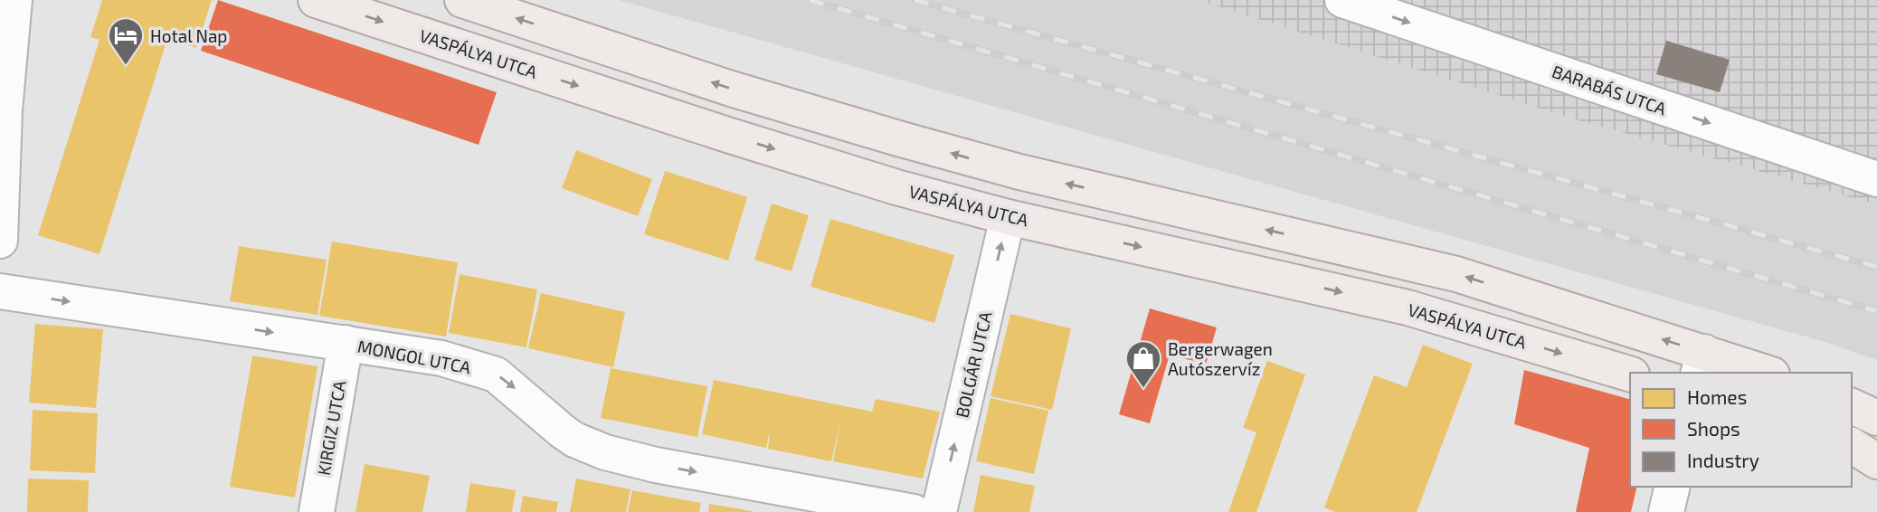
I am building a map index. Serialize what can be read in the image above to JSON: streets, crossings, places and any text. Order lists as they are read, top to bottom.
{
  "streets": {
    "main road": ["VASPÁLYA UTCA"],
    "street": [
      "BARABÁS UTCA",
      "MONGOL UTCA",
      "BOLGÁR UTCA",
      "KIRGIZ UTCA"
    ]
  },
  "crossings": [
    ["VASPÁLYA UTCA", "BOLGÁR UTCA"],
    ["MONGOL UTCA", "KIRGIZ UTCA"]
  ],
  "one_way": ["BARABÁS UTCA", "MONGOL UTCA", "BOLGÁR UTCA"],
  "places": {
    "hotel": ["Hotal Nap"],
    "shop": ["Bergerwagen Autószervíz"]
  },
  "legend": ["Homes", "Shops", "Industry"]
}
